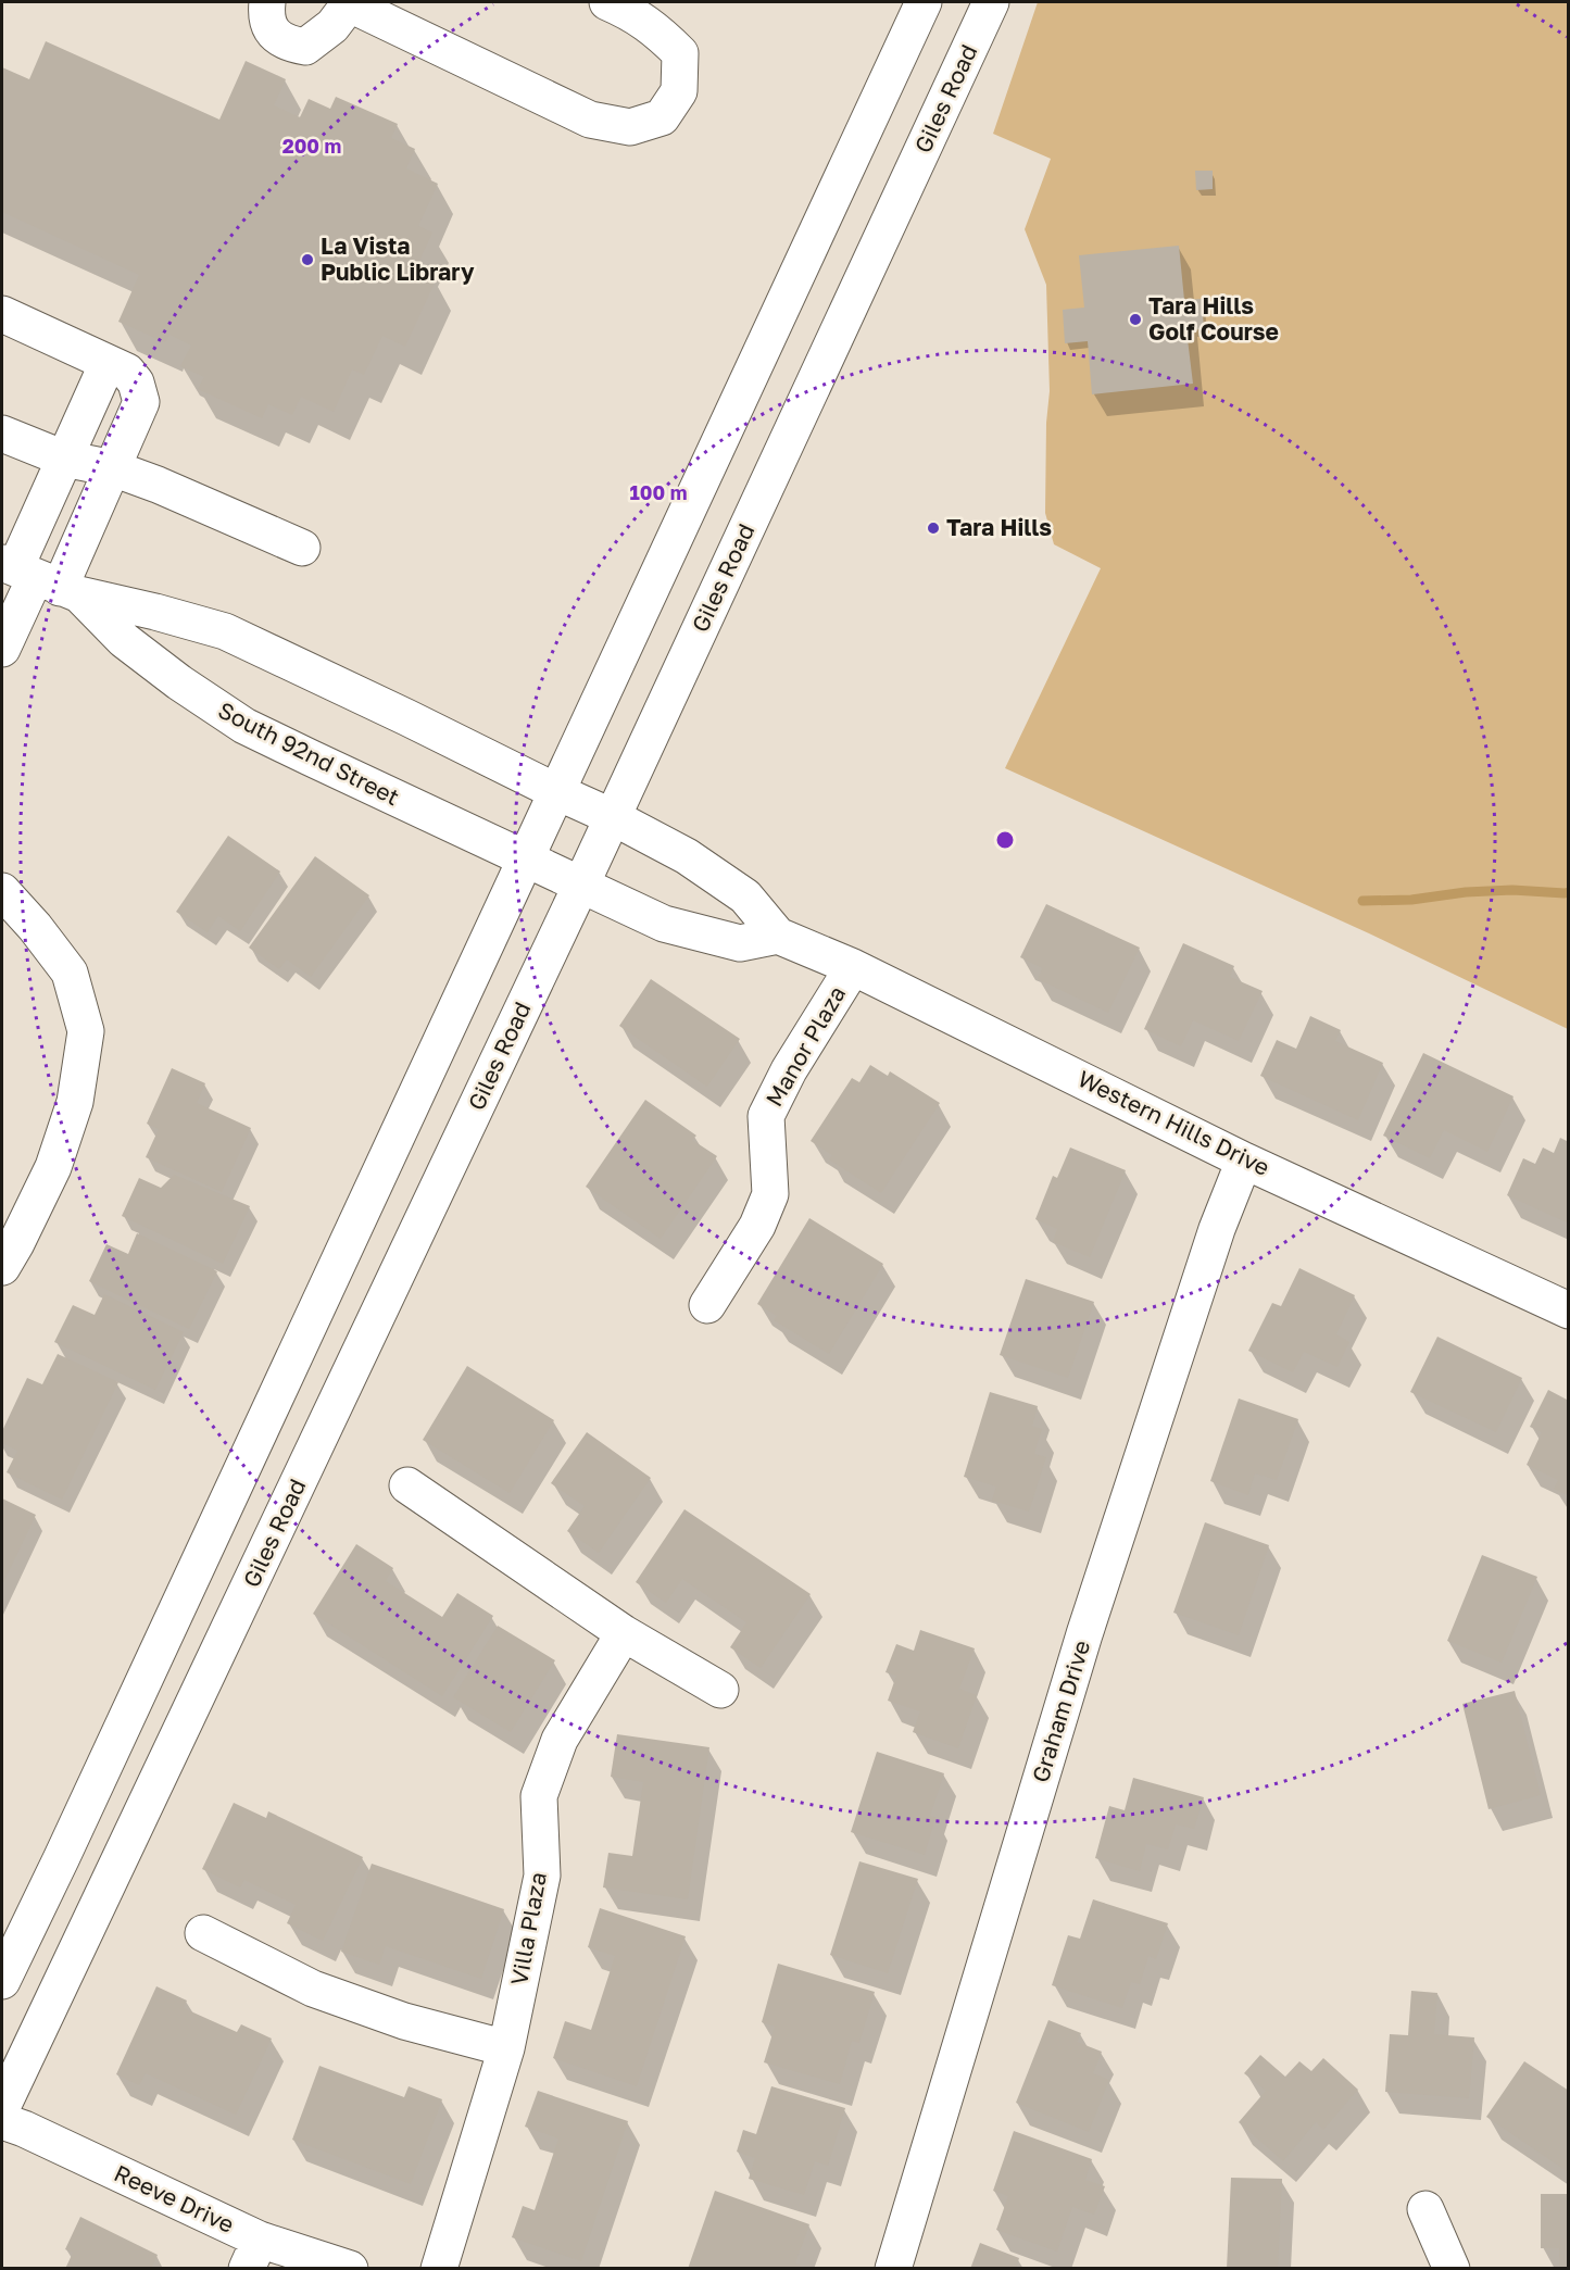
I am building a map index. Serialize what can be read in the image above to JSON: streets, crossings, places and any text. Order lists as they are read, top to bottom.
{
  "streets": {
    "street": [
      "Giles Road",
      "South 92nd Street",
      "Manor Plaza",
      "Western Hills Drive",
      "Graham Drive",
      "Villa Plaza",
      "Reeve Drive"
    ]
  },
  "crossings": [
    ["Giles Road", "Western Hills Drive"],
    ["Manor Plaza", "Western Hills Drive"],
    ["Western Hills Drive", "Graham Drive"]
  ],
  "places": ["La Vista Public Library", "Tara Hills Golf Course", "Tara Hills"],
  "rings": ["200 m", "100 m"]
}
